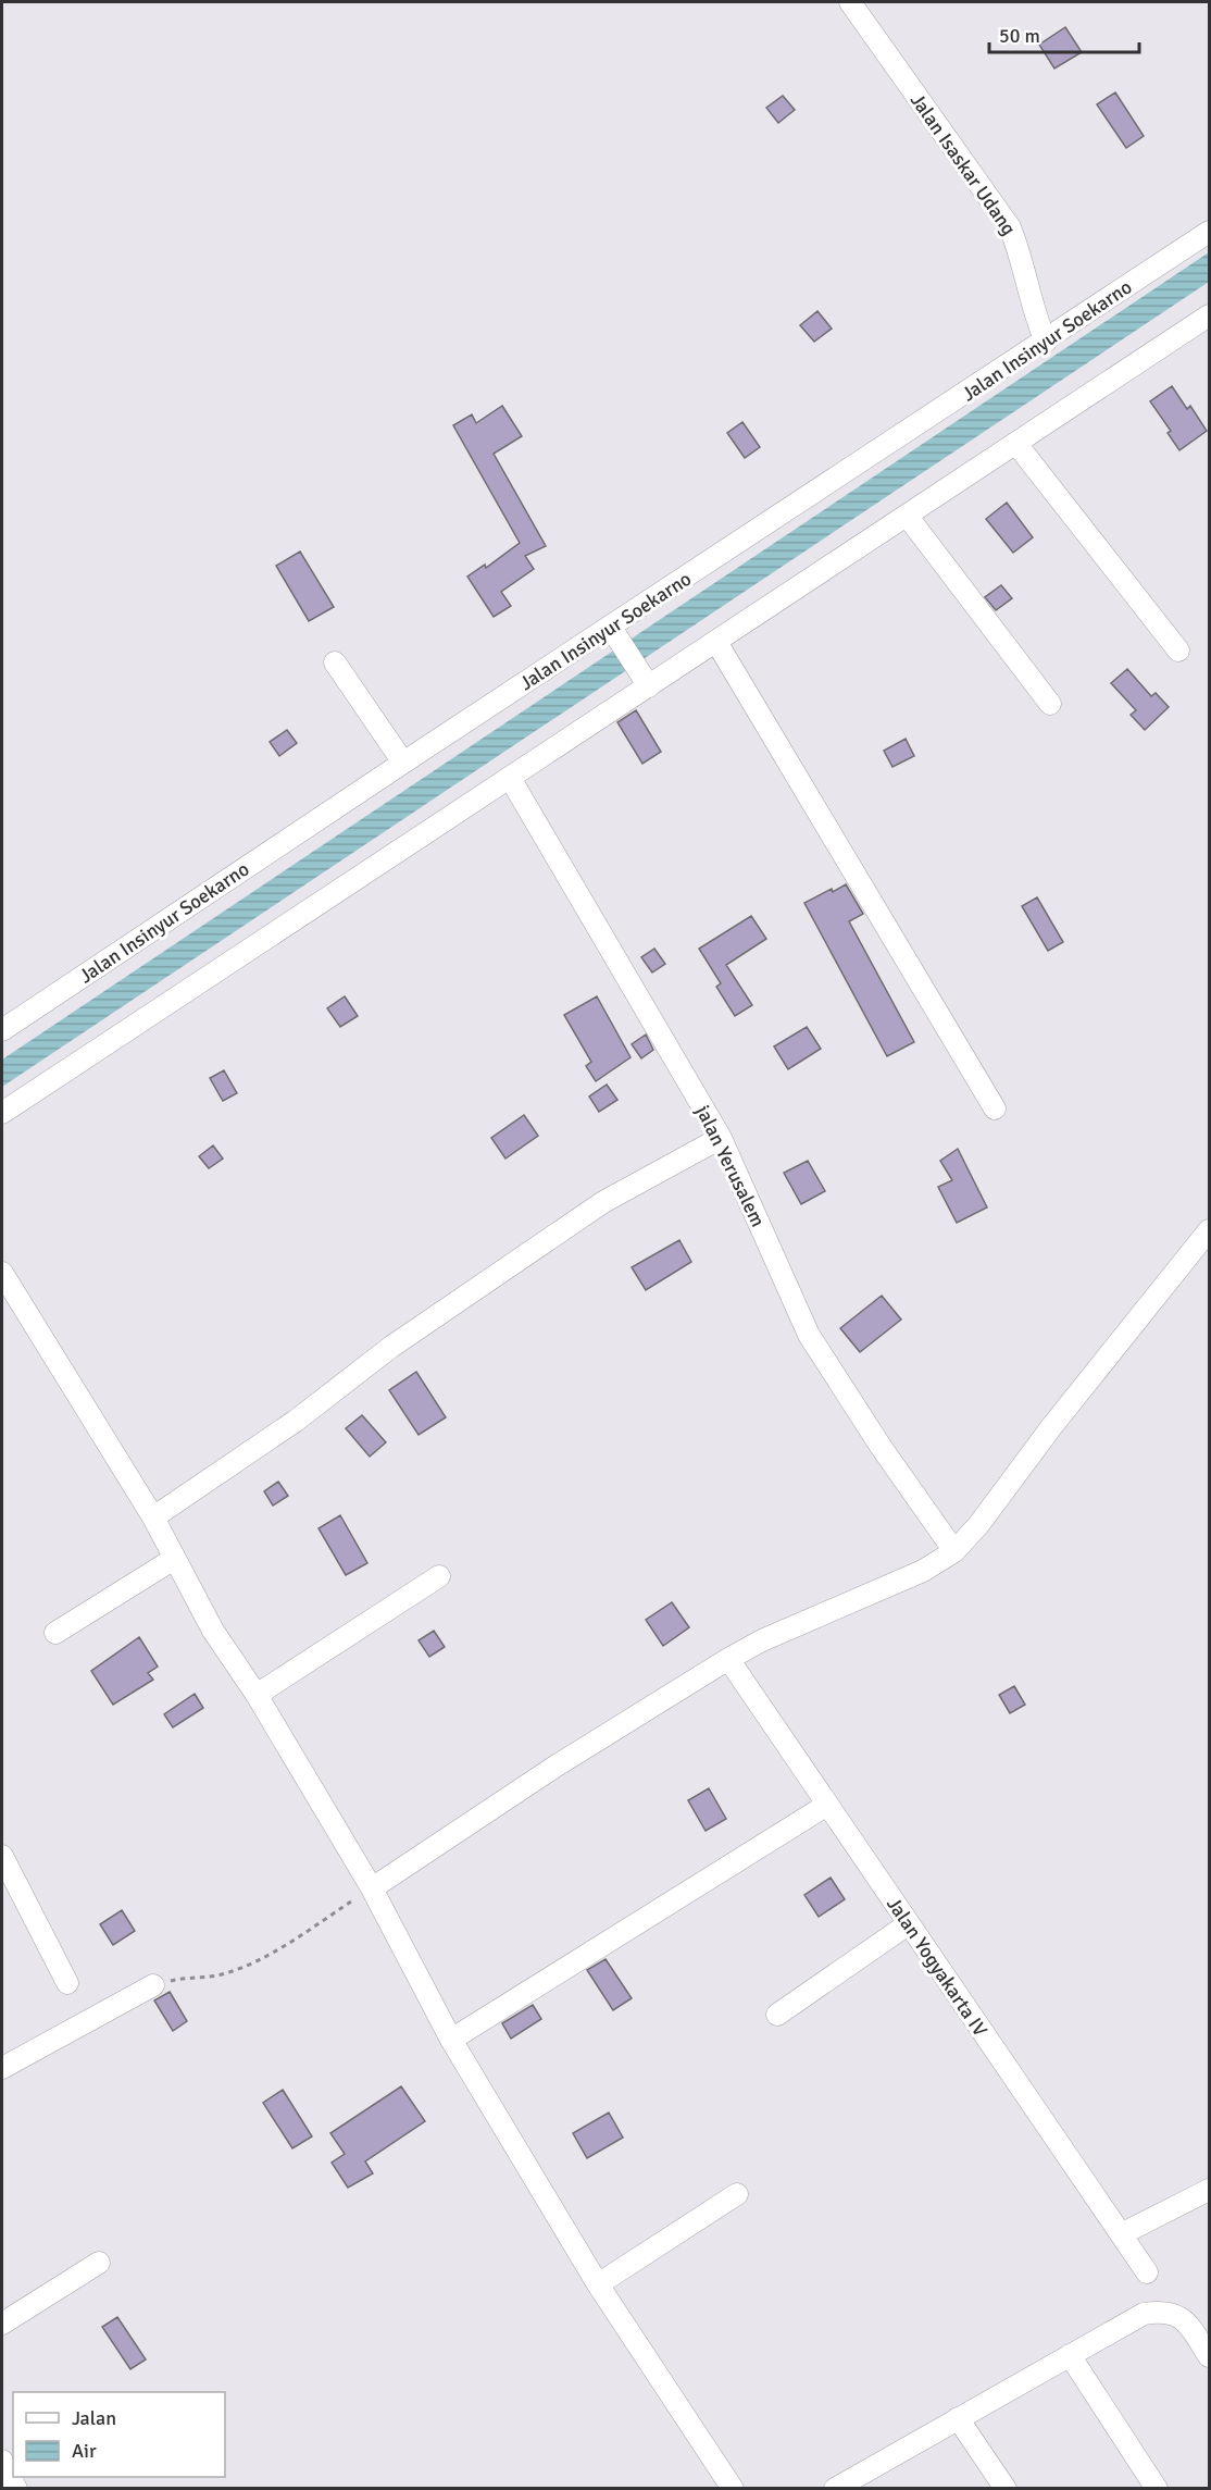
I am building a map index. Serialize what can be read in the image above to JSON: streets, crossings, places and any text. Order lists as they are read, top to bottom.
{
  "streets": {
    "street": [
      "Jalan Isaskar Udang",
      "Jalan Insinyur Soekarno",
      "jalan Yerusalem",
      "Jalan Yogyakarta IV"
    ]
  },
  "crossings": [
    ["Jalan Isaskar Udang", "Jalan Insinyur Soekarno"]
  ],
  "legend": ["Jalan", "Air"],
  "scale_bar": "50 m"
}
